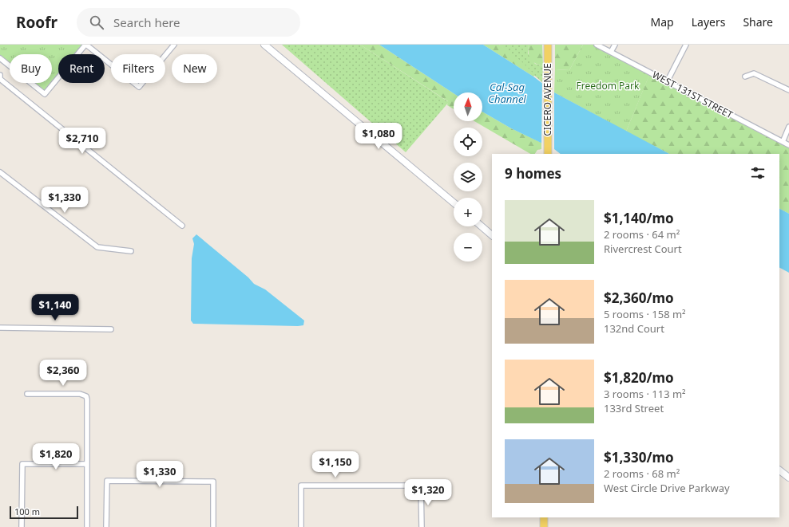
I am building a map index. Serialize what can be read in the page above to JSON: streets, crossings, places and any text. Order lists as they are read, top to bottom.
{
  "streets": {
    "main road": ["CICERO AVENUE"],
    "street": ["WEST 131ST STREET"]
  },
  "water": ["Cal-Sag Channel"],
  "parks": ["Freedom Park"],
  "scale_bar": "100 m",
  "north": "top",
  "page": {
    "header": "Roofr",
    "search": "Search here",
    "nav": ["Map", "Layers", "Share"],
    "chip": [
      "Buy",
      "Rent",
      "Filters",
      "New"
    ],
    "map_buttons": ["+", "−"],
    "price": [
      "$1,080",
      "$2,710",
      "$1,330",
      "$1,140",
      "$2,360",
      "$1,820",
      "$1,150",
      "$1,330",
      "$1,320"
    ],
    "heading": "9 homes",
    "list": [
      {
        "name": "$1,140/mo",
        "note": "2 rooms · 64 m² · Rivercrest Court"
      },
      {
        "name": "$2,360/mo",
        "note": "5 rooms · 158 m² · 132nd Court"
      },
      {
        "name": "$1,820/mo",
        "note": "3 rooms · 113 m² · 133rd Street"
      },
      {
        "name": "$1,330/mo",
        "note": "2 rooms · 68 m² · West Circle Drive Parkway"
      }
    ],
    "scale": "100 m"
  }
}
